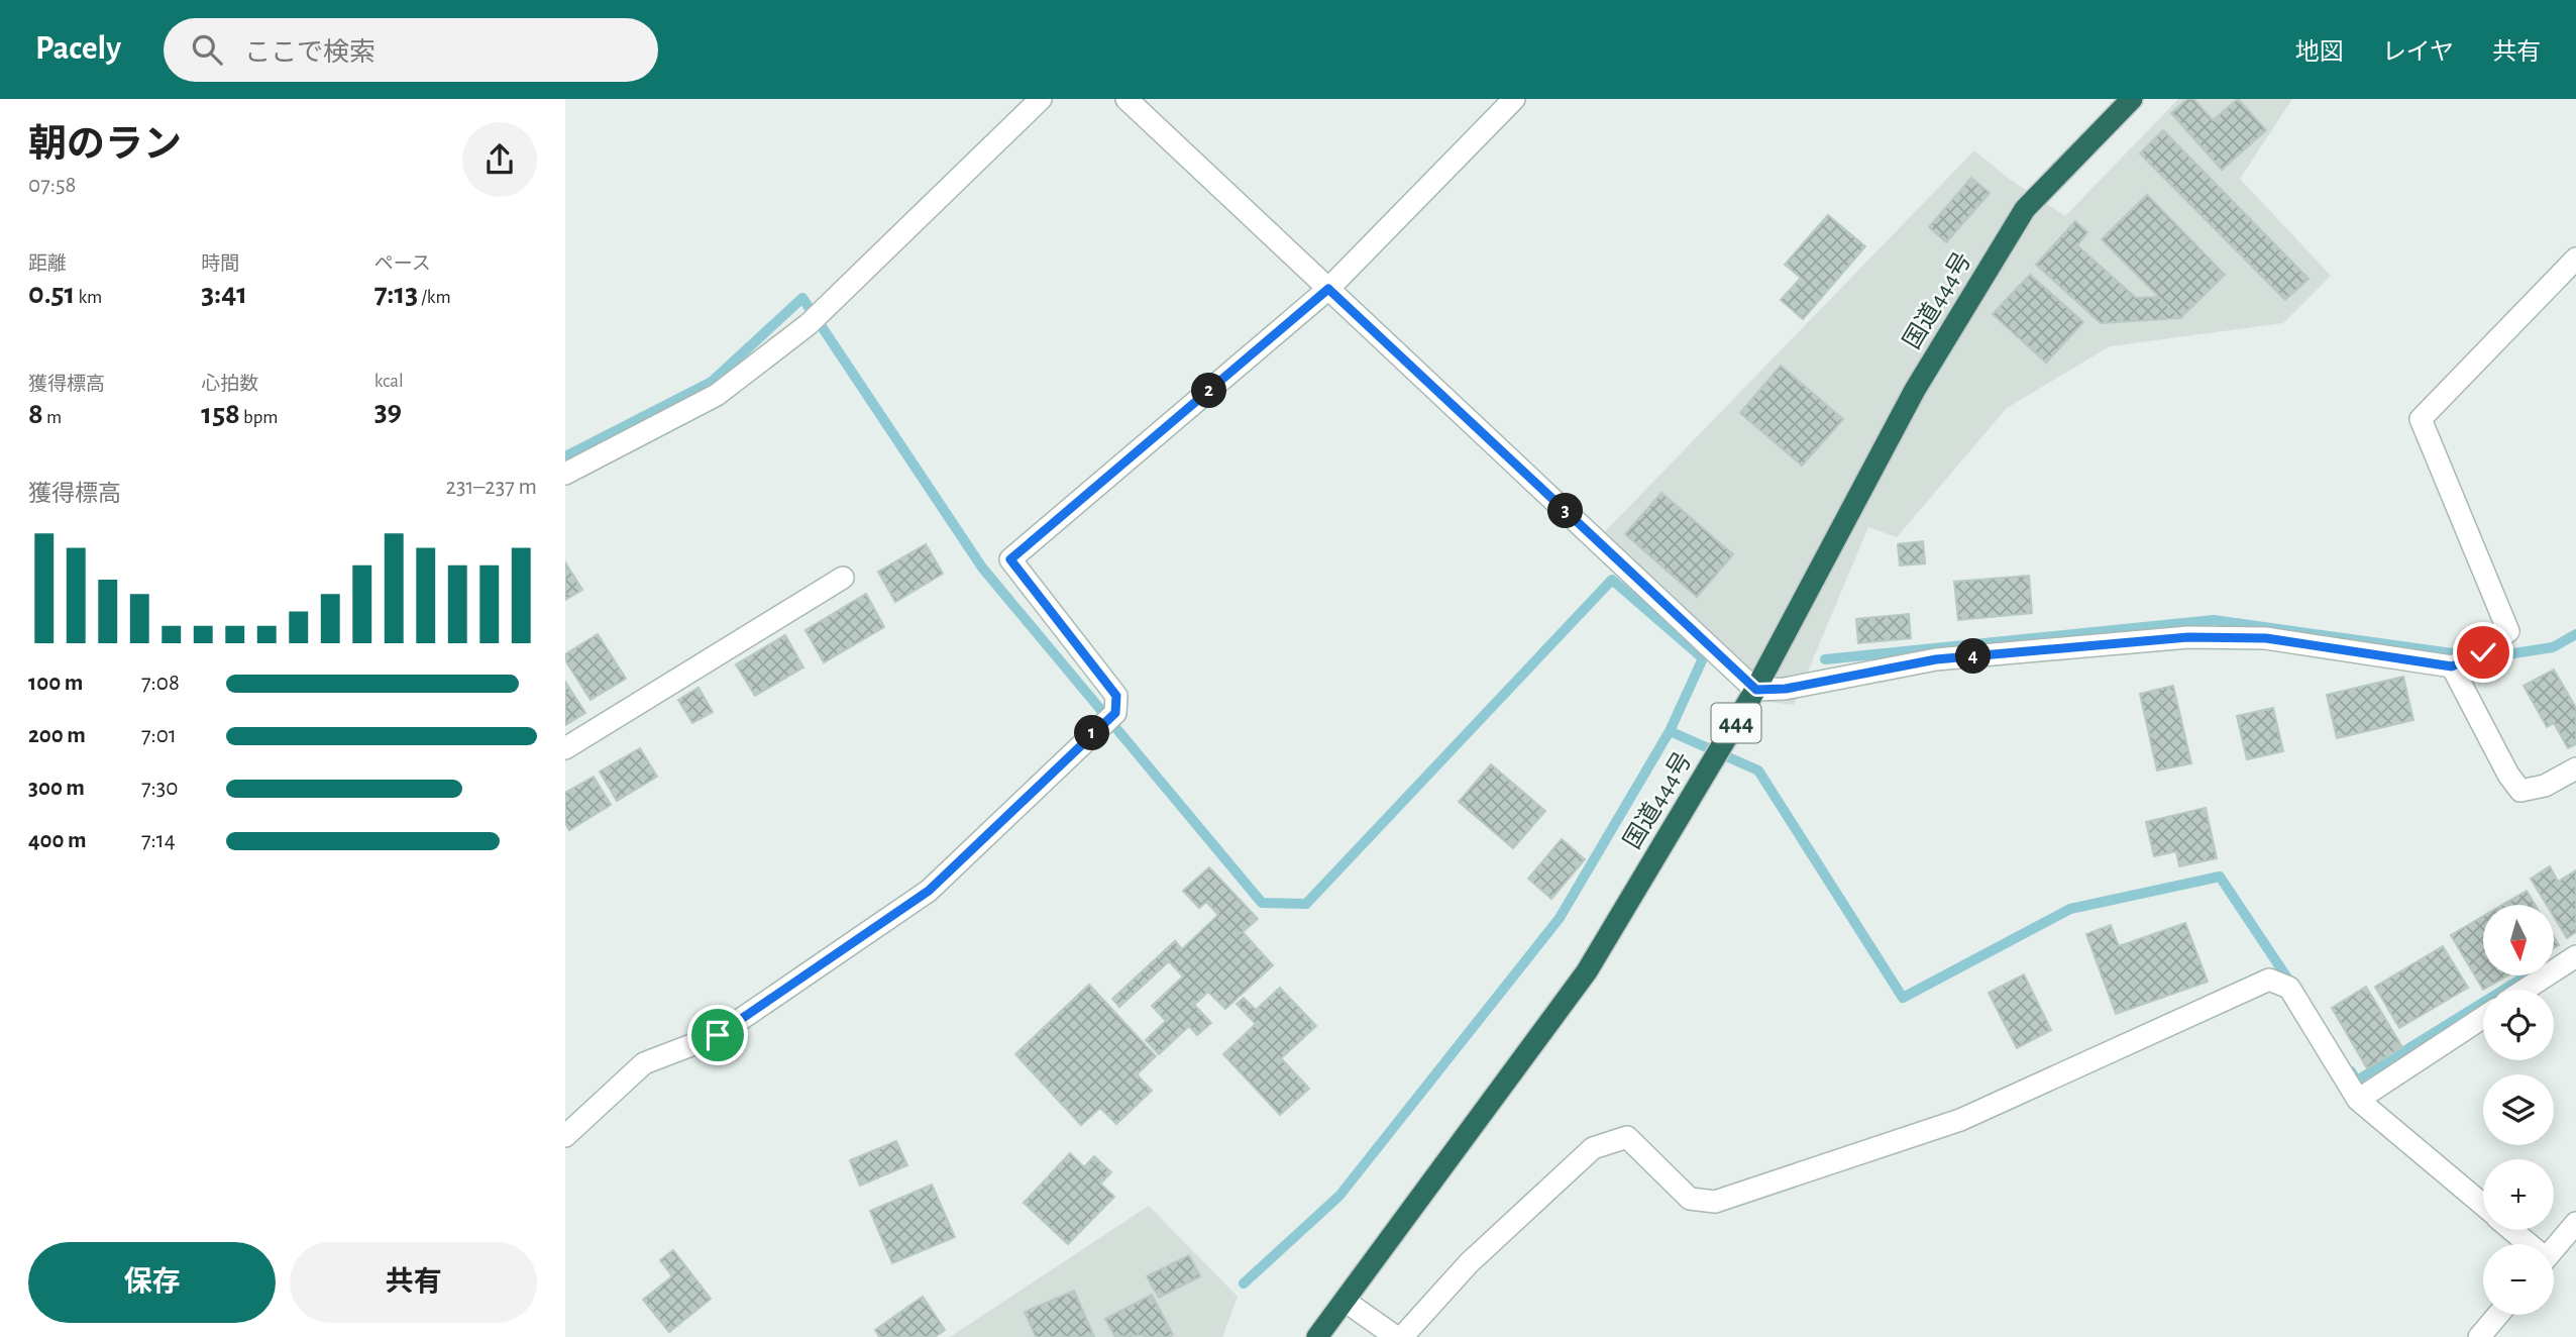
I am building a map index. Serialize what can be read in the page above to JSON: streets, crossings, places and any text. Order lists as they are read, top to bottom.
{
  "streets": {
    "highway": ["国道444号", "444"]
  },
  "north": "bottom",
  "page": {
    "header": "Pacely",
    "search": "ここで検索",
    "nav": ["地図", "レイヤ", "共有"],
    "heading": ["朝のラン", "07:58"],
    "stats": [
      ["距離", "0.51 km"],
      ["時間", "3:41"],
      ["ペース", "7:13 /km"],
      ["獲得標高", "8 m"],
      ["心拍数", "158 bpm"],
      ["kcal", "39"]
    ],
    "pins": [
      "2",
      "3",
      "4",
      "1"
    ],
    "chart": ["獲得標高", "231–237 m"],
    "list": [
      {
        "name": "100 m",
        "note": "7:08"
      },
      {
        "name": "200 m",
        "note": "7:01"
      },
      {
        "name": "300 m",
        "note": "7:30"
      },
      {
        "name": "400 m",
        "note": "7:14"
      }
    ],
    "map_buttons": ["+", "−"],
    "buttons": ["保存", "共有"]
  }
}
